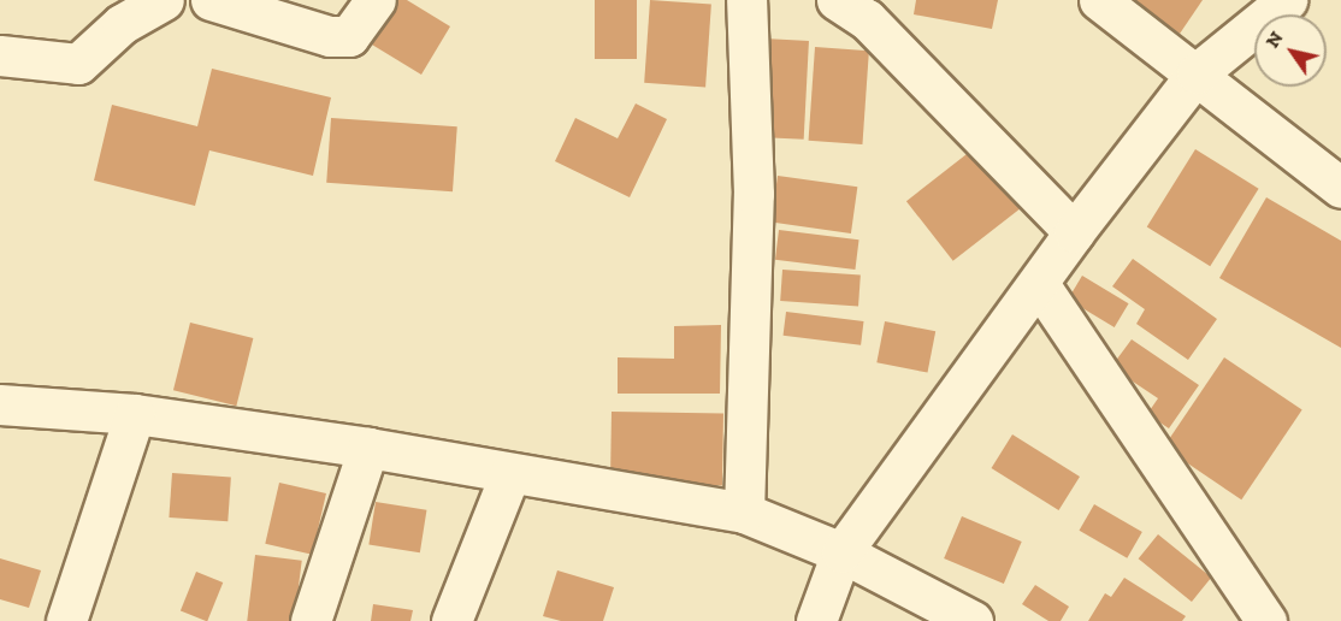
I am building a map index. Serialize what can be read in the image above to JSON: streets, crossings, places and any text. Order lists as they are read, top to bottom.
{
  "north": "top left"
}
